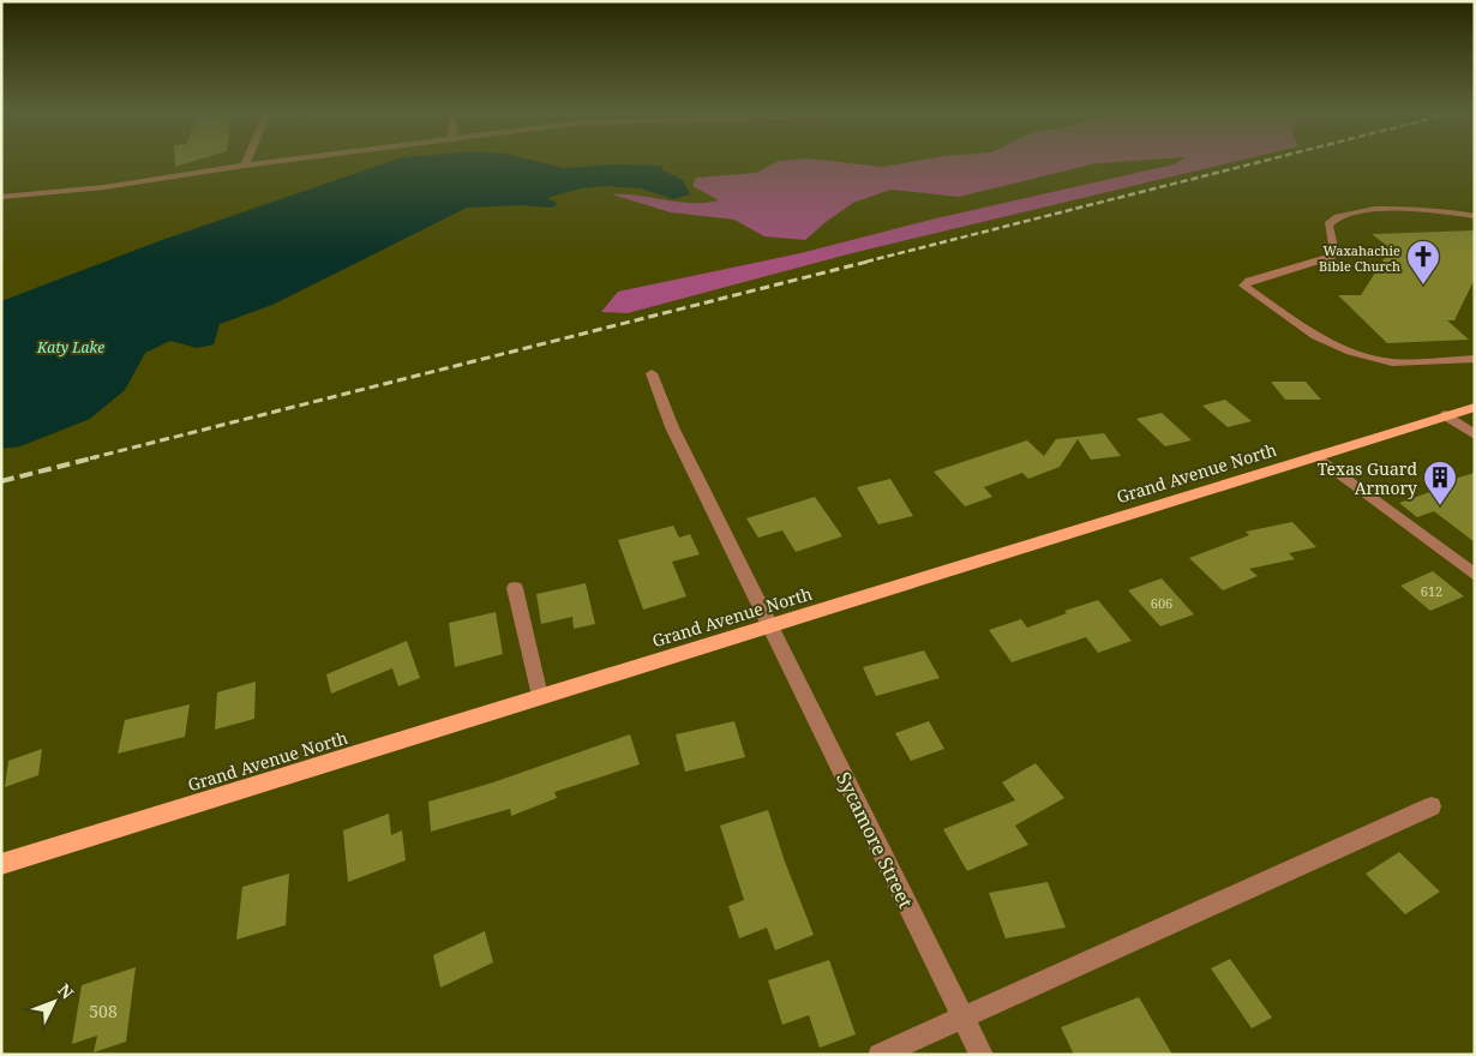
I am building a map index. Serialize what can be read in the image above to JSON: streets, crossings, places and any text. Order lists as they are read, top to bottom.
{
  "streets": {
    "main road": ["Grand Avenue North"],
    "street": ["Sycamore Street"]
  },
  "crossings": [
    ["Grand Avenue North", "Sycamore Street"]
  ],
  "water": ["Katy Lake"],
  "places": {
    "church": ["Waxahachie Bible Church"],
    "building": ["Texas Guard Armory"]
  },
  "house_numbers": ["612", "606", "508"],
  "north": "top right"
}
